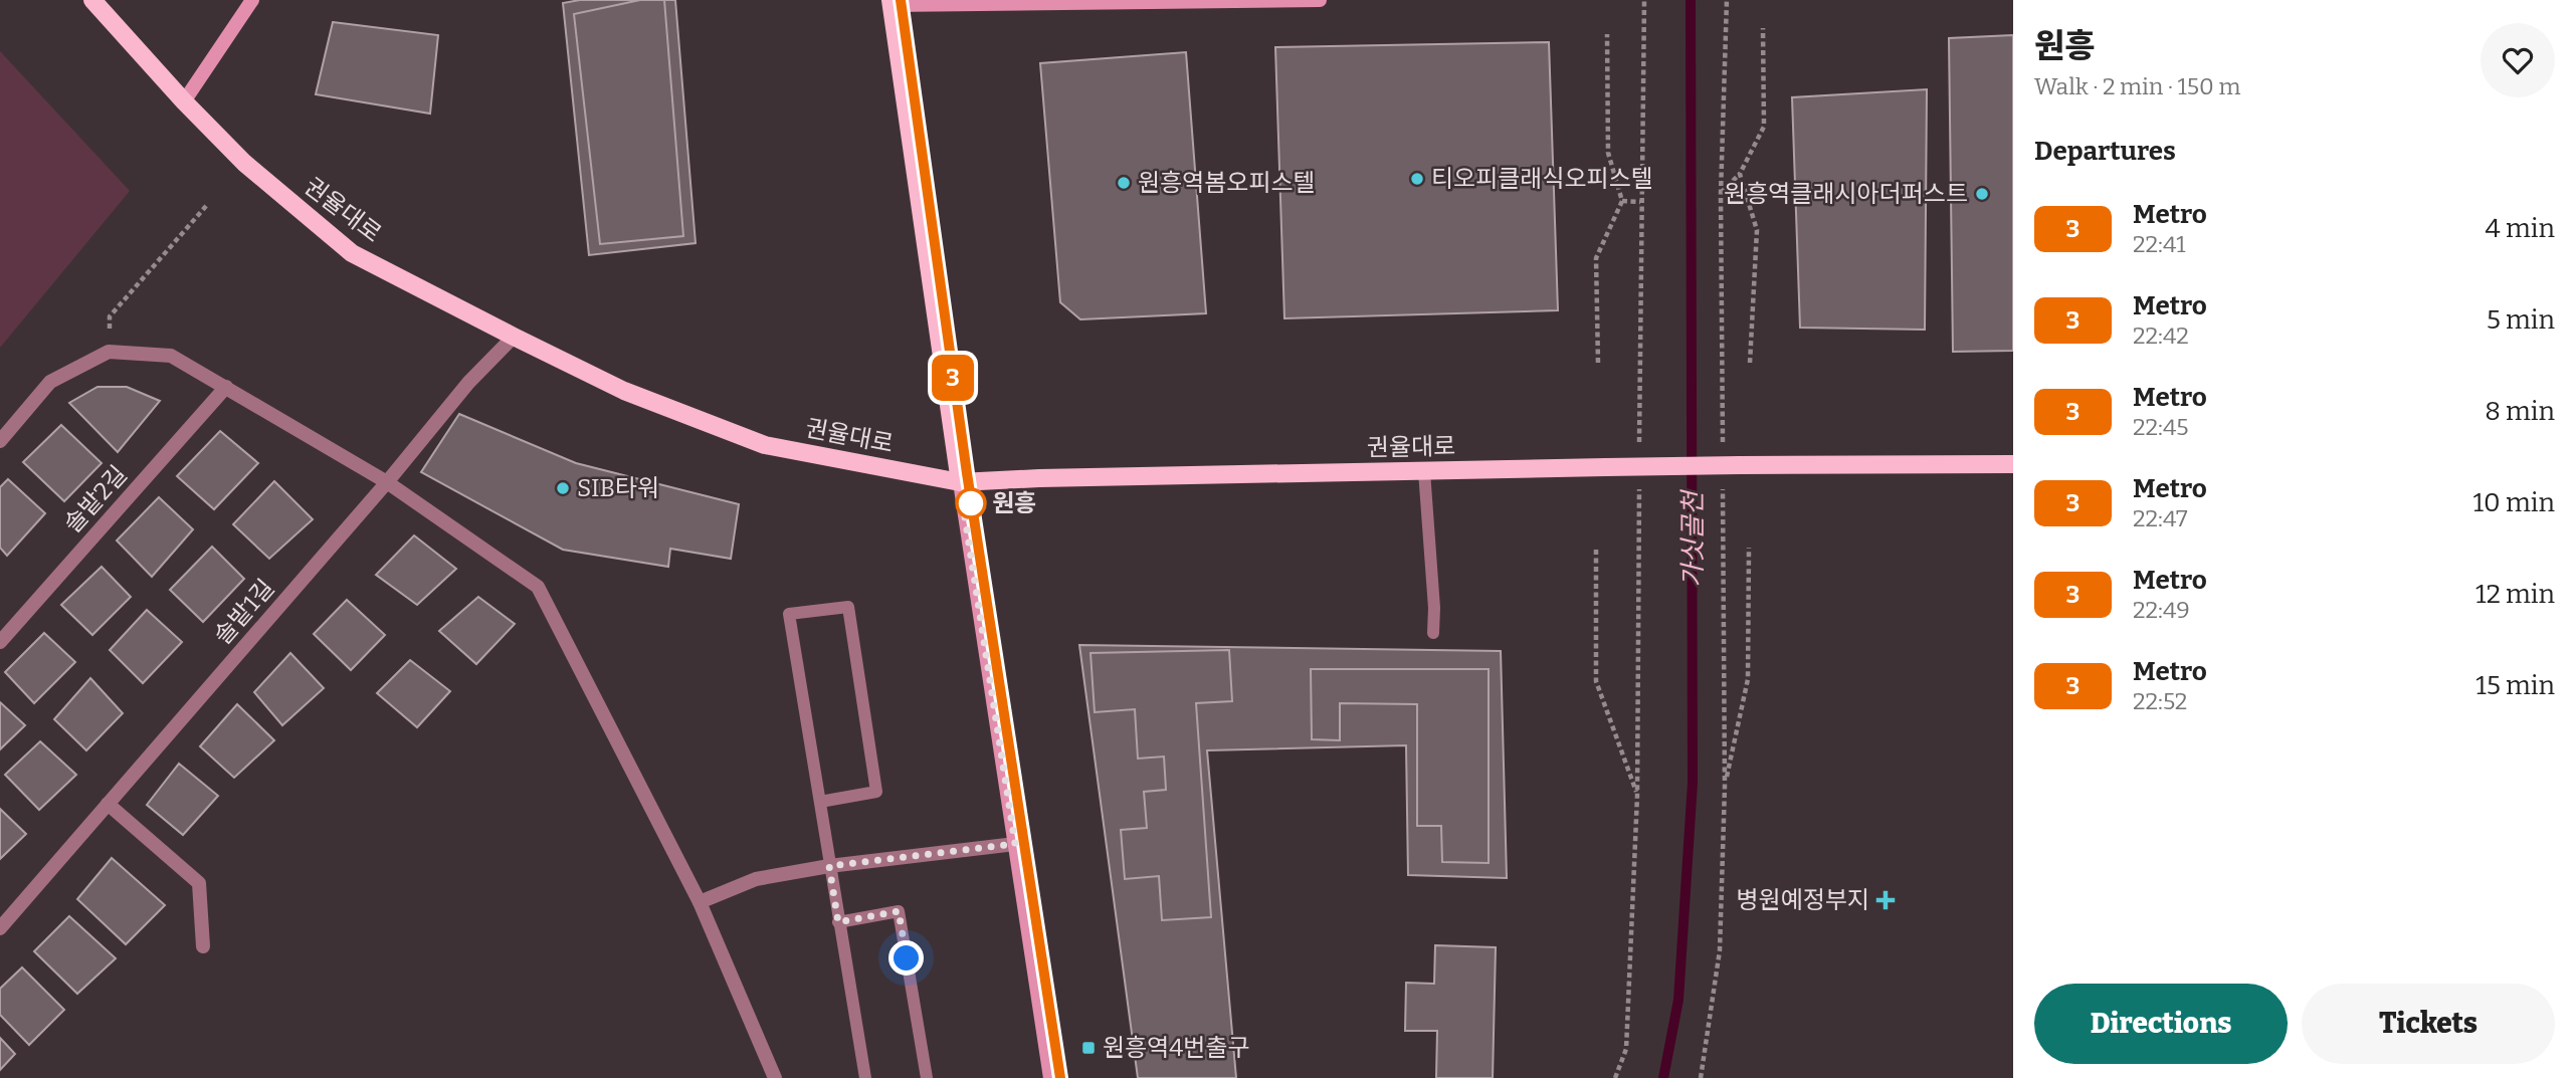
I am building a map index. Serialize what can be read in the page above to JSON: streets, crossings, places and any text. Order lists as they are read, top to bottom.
{
  "streets": {
    "main road": ["권율대로"],
    "street": ["솔밭2길", "솔밭1길"]
  },
  "crossings": [
    ["권율대로", "솔밭1길"]
  ],
  "water": ["가싯골천"],
  "places": {
    "other": [
      "티오피클래식오피스텔",
      "원흥역봄오피스텔",
      "원흥역클래시아더퍼스트",
      "SIB타워",
      "원흥"
    ],
    "health": ["병원예정부지"],
    "transit": ["원흥역4번출구"]
  },
  "lines": ["metro line 3"],
  "page": {
    "on_map": "3",
    "heading": [
      ["원흥", "Walk · 2 min · 150 m"],
      "Departures"
    ],
    "list": [
      {
        "mark": "3",
        "name": "Metro",
        "note": "22:41",
        "value": "4 min"
      },
      {
        "mark": "3",
        "name": "Metro",
        "note": "22:42",
        "value": "5 min"
      },
      {
        "mark": "3",
        "name": "Metro",
        "note": "22:45",
        "value": "8 min"
      },
      {
        "mark": "3",
        "name": "Metro",
        "note": "22:47",
        "value": "10 min"
      },
      {
        "mark": "3",
        "name": "Metro",
        "note": "22:49",
        "value": "12 min"
      },
      {
        "mark": "3",
        "name": "Metro",
        "note": "22:52",
        "value": "15 min"
      }
    ],
    "buttons": ["Directions", "Tickets"]
  }
}
